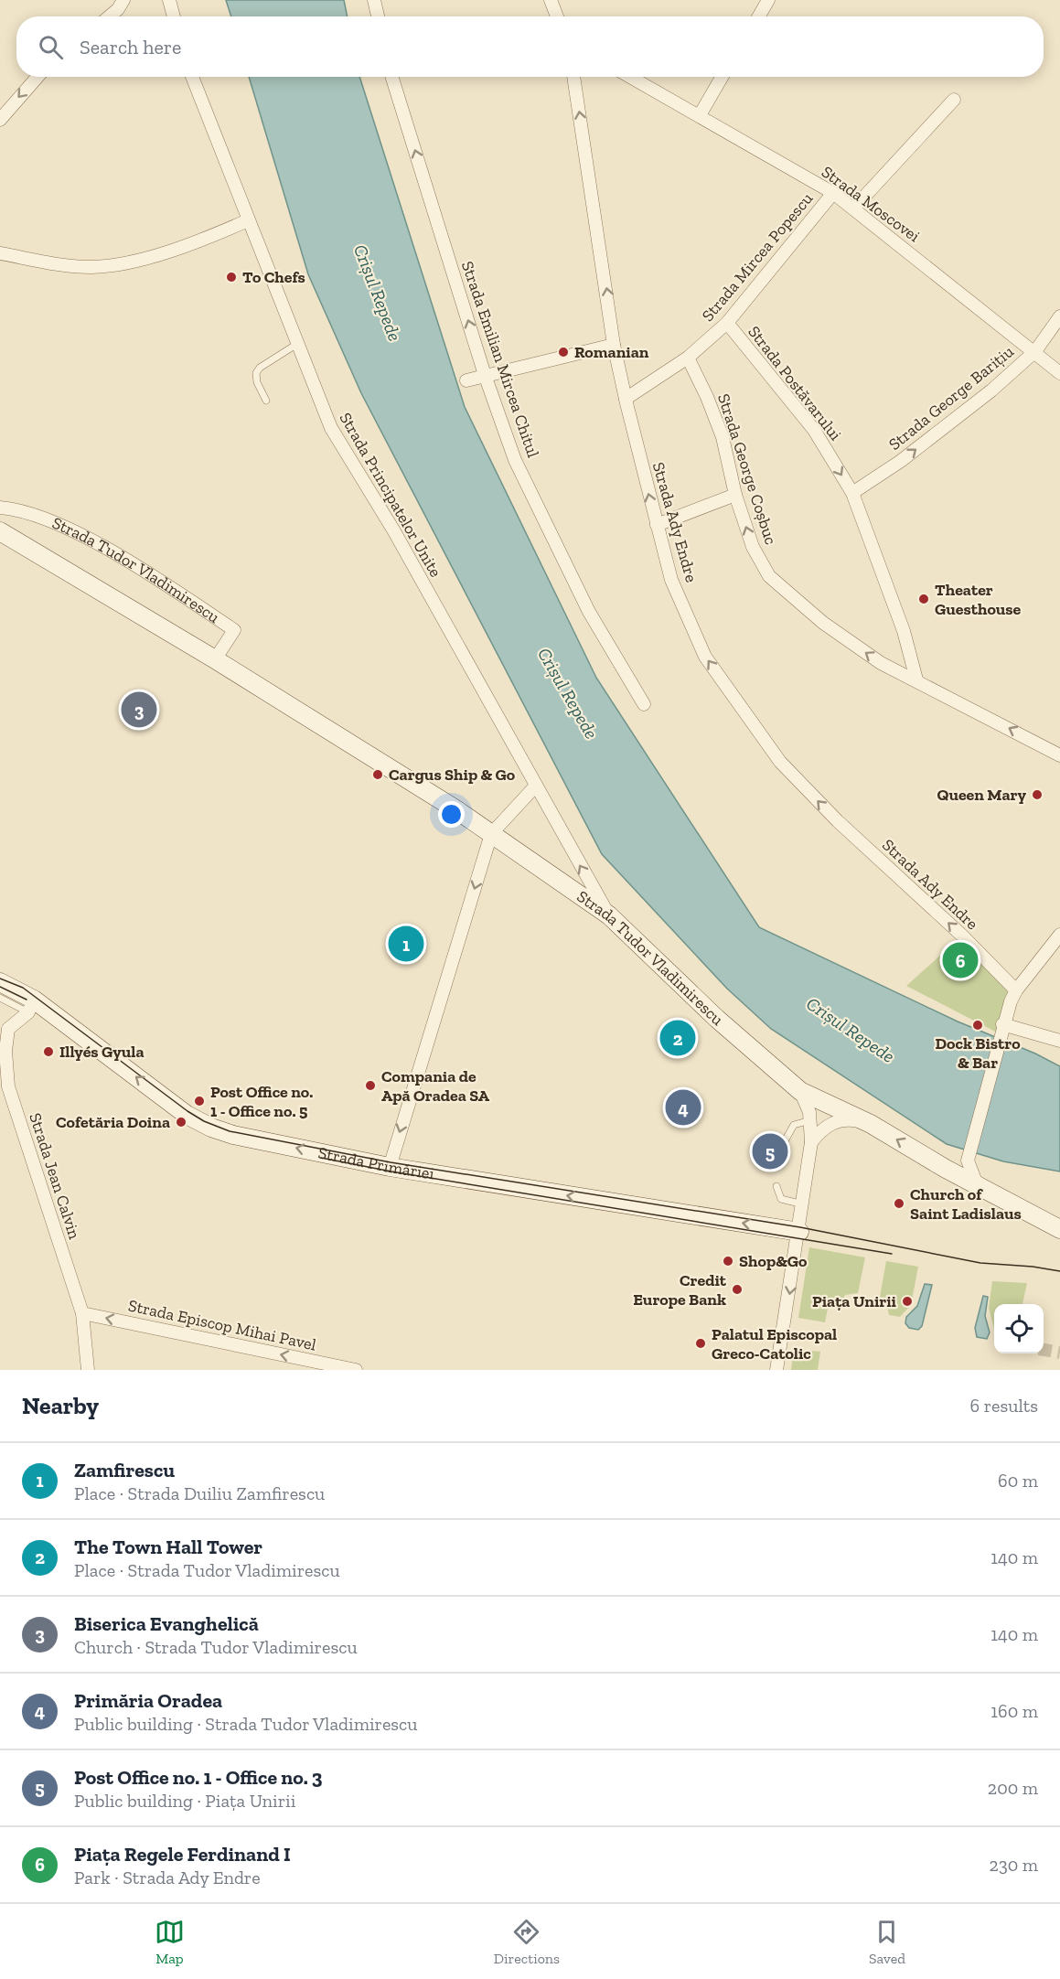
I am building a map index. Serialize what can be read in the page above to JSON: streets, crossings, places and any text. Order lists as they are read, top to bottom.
{
  "streets": {
    "street": [
      "Strada Moscovei",
      "Strada Mircea Popescu",
      "Strada Emilian Mircea Chitul",
      "Strada Postăvarului",
      "Strada George Barițiu",
      "Strada George Coșbuc",
      "Strada Principatelor Unite",
      "Strada Ady Endre",
      "Strada Tudor Vladimirescu",
      "Strada Primăriei",
      "Strada Jean Calvin",
      "Strada Episcop Mihai Pavel"
    ]
  },
  "crossings": [
    ["Strada Moscovei", "Strada Mircea Popescu"],
    ["Strada Moscovei", "Strada George Barițiu"],
    ["Strada Mircea Popescu", "Strada Postăvarului"],
    ["Strada Mircea Popescu", "Strada George Coșbuc"],
    ["Strada Mircea Popescu", "Strada Ady Endre"],
    ["Strada Postăvarului", "Strada George Barițiu"],
    ["Strada Postăvarului", "Strada George Coșbuc"],
    ["Strada Principatelor Unite", "Strada Tudor Vladimirescu"],
    ["Strada Primăriei", "Strada Jean Calvin"],
    ["Strada Jean Calvin", "Strada Episcop Mihai Pavel"]
  ],
  "one_way": [
    "Strada Emilian Mircea Chitul",
    "Strada Postăvarului",
    "Strada George Barițiu",
    "Strada George Coșbuc",
    "Strada Ady Endre",
    "Strada Primăriei",
    "Strada Episcop Mihai Pavel"
  ],
  "water": ["Crișul Repede"],
  "places": [
    "To Chefs",
    "Romanian",
    "Theater Guesthouse",
    "Cargus Ship & Go",
    "Queen Mary",
    "Dock Bistro & Bar",
    "Illyés Gyula",
    "Compania de Apă Oradea SA",
    "Post Office no. 1 - Office no. 5",
    "Cofetăria Doina",
    "Church of Saint Ladislaus",
    "Shop&Go",
    "Credit Europe Bank",
    "Piața Unirii",
    "Palatul Episcopal Greco-Catolic"
  ],
  "page": {
    "search": "Search here",
    "pins": [
      "3",
      "1",
      "6",
      "2",
      "4",
      "5"
    ],
    "heading": ["Nearby", "6 results"],
    "list": [
      {
        "mark": "1",
        "name": "Zamfirescu",
        "note": "Place · Strada Duiliu Zamfirescu",
        "value": "60 m"
      },
      {
        "mark": "2",
        "name": "The Town Hall Tower",
        "note": "Place · Strada Tudor Vladimirescu",
        "value": "140 m"
      },
      {
        "mark": "3",
        "name": "Biserica Evanghelică",
        "note": "Church · Strada Tudor Vladimirescu",
        "value": "140 m"
      },
      {
        "mark": "4",
        "name": "Primăria Oradea",
        "note": "Public building · Strada Tudor Vladimirescu",
        "value": "160 m"
      },
      {
        "mark": "5",
        "name": "Post Office no. 1 - Office no. 3",
        "note": "Public building · Piața Unirii",
        "value": "200 m"
      },
      {
        "mark": "6",
        "name": "Piața Regele Ferdinand I",
        "note": "Park · Strada Ady Endre",
        "value": "230 m"
      }
    ],
    "nav": ["Map", "Directions", "Saved"]
  }
}
